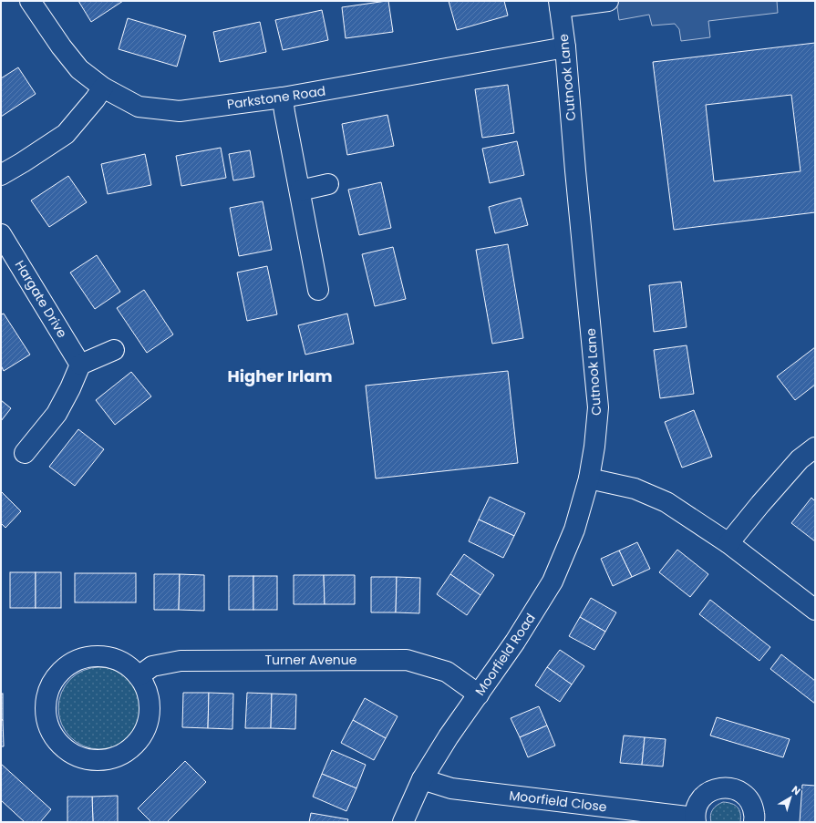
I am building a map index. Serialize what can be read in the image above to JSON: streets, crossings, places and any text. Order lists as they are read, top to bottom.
{
  "streets": {
    "street": [
      "Cutnook Lane",
      "Parkstone Road",
      "Hargate Drive",
      "Moorfield Road",
      "Turner Avenue",
      "Moorfield Close"
    ]
  },
  "crossings": [
    ["Cutnook Lane", "Parkstone Road"],
    ["Cutnook Lane", "Moorfield Road"],
    ["Moorfield Road", "Turner Avenue"],
    ["Moorfield Road", "Moorfield Close"]
  ],
  "districts": ["Higher Irlam"],
  "north": "top right"
}
